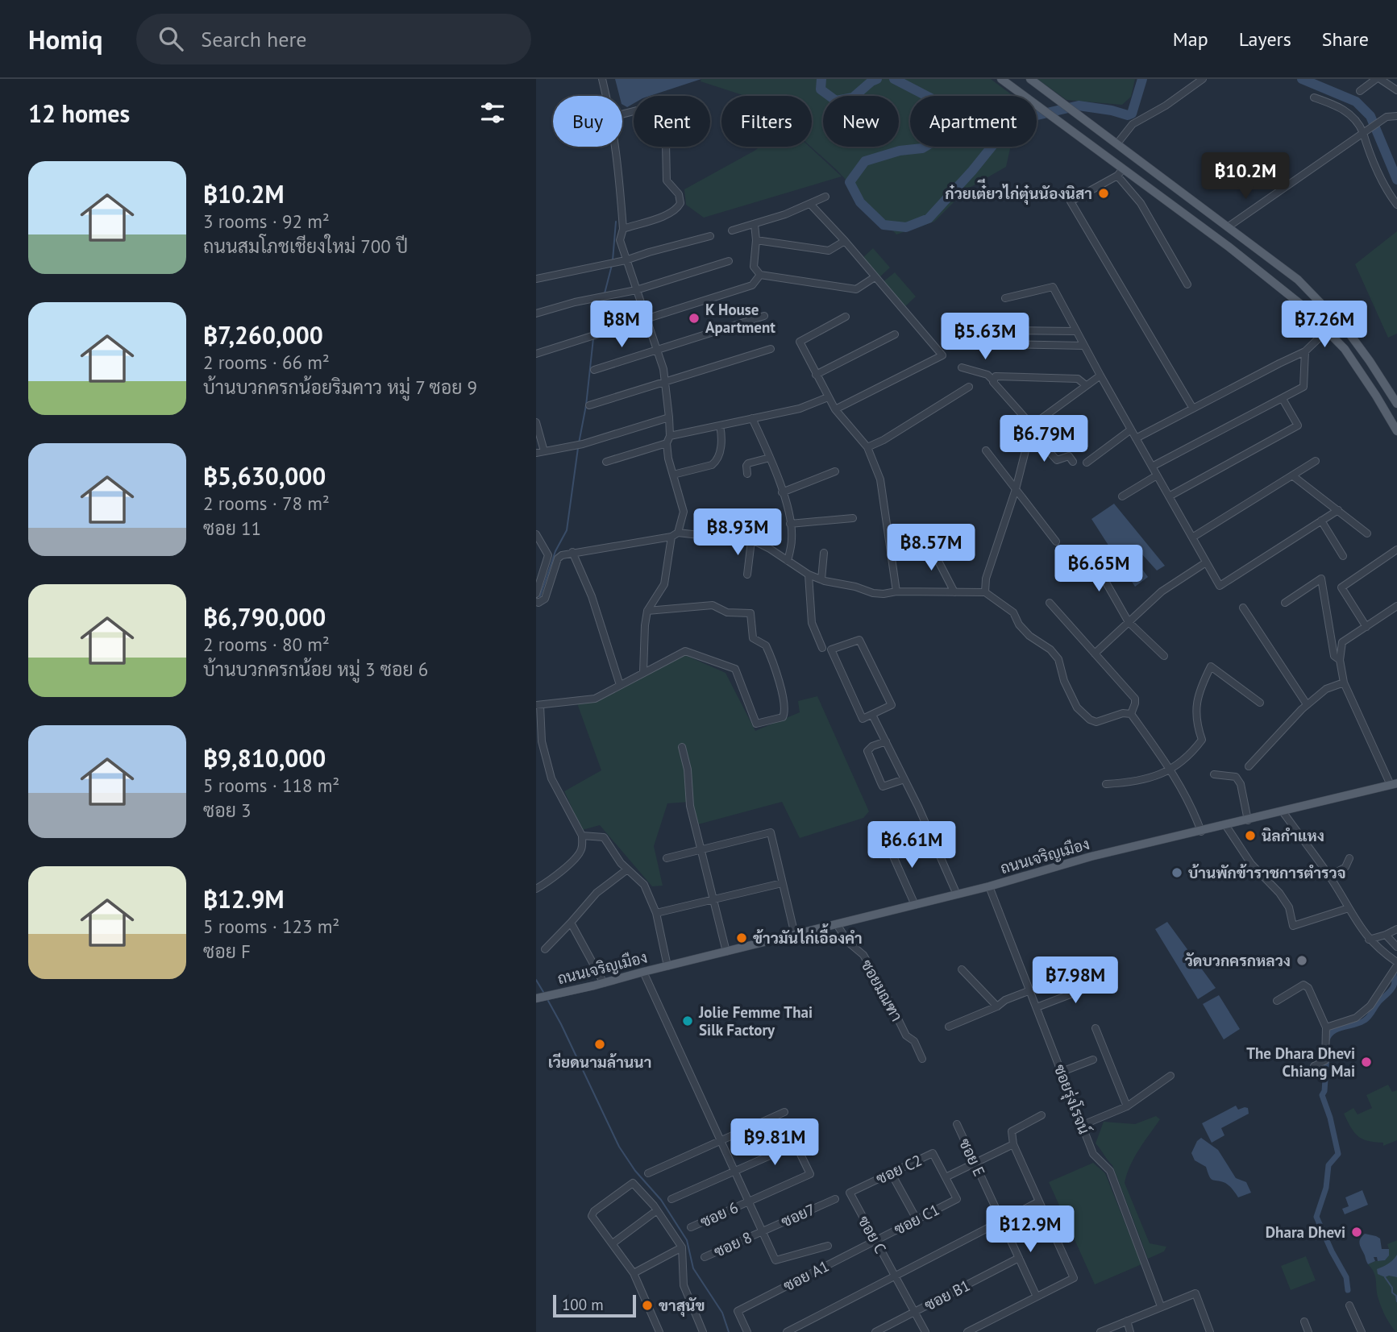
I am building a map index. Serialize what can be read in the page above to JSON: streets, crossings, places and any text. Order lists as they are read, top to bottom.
{
  "streets": {
    "main road": ["ถนนเจริญเมือง"],
    "street": [
      "ซอยมณฑา",
      "ซอยรุ่งโรจน์",
      "ซอย E",
      "ซอย C2",
      "ซอย 6",
      "ซอย7",
      "ซอย C1",
      "ซอย C",
      "ซอย 8",
      "ซอย A1",
      "ซอย B1"
    ]
  },
  "crossings": [
    ["ถนนเจริญเมือง", "ซอยมณฑา"],
    ["ถนนเจริญเมือง", "ซอยรุ่งโรจน์"],
    ["ซอย E", "ซอย B1"],
    ["ซอย C2", "ซอย C1"],
    ["ซอย C2", "ซอย C"],
    ["ซอย7", "ซอย 8"],
    ["ซอย C1", "ซอย C"],
    ["ซอย C1", "ซอย A1"],
    ["ซอย C", "ซอย A1"],
    ["ซอย C", "ซอย B1"]
  ],
  "places": [
    "ก๋วยเต๋ียวไก่ตุ๋นนัองนิสา",
    "K House Apartment",
    "นิลกําแหง",
    "บ้านพักข้าราชการตำรวจ",
    "ข้าวมันไก่เอื้องคํา",
    "วัดบวกครกหลวง",
    "Jolie Femme Thai Silk Factory",
    "เวียดนามล้านนา",
    "The Dhara Dhevi Chiang Mai",
    "Dhara Dhevi",
    "ขาสุนัข"
  ],
  "scale_bar": "100 m",
  "page": {
    "header": "Homiq",
    "search": "Search here",
    "nav": ["Map", "Layers", "Share"],
    "heading": "12 homes",
    "chip": [
      "Buy",
      "Rent",
      "Filters",
      "New",
      "Apartment"
    ],
    "list": [
      {
        "name": "฿10.2M",
        "note": "3 rooms · 92 m² · ถนนสมโภชเชียงใหม่ 700 ปี"
      },
      {
        "name": "฿7,260,000",
        "note": "2 rooms · 66 m² · บ้านบวกครกน้อยริมคาว หมู่ 7 ซอย 9"
      },
      {
        "name": "฿5,630,000",
        "note": "2 rooms · 78 m² · ซอย 11"
      },
      {
        "name": "฿6,790,000",
        "note": "2 rooms · 80 m² · บ้านบวกครกน้อย หมู่ 3 ซอย 6"
      },
      {
        "name": "฿9,810,000",
        "note": "5 rooms · 118 m² · ซอย 3"
      },
      {
        "name": "฿12.9M",
        "note": "5 rooms · 123 m² · ซอย F"
      }
    ],
    "price": [
      "฿10.2M",
      "฿8M",
      "฿7.26M",
      "฿5.63M",
      "฿6.79M",
      "฿8.93M",
      "฿8.57M",
      "฿6.65M",
      "฿6.61M",
      "฿7.98M",
      "฿9.81M",
      "฿12.9M"
    ],
    "scale": "100 m"
  }
}
